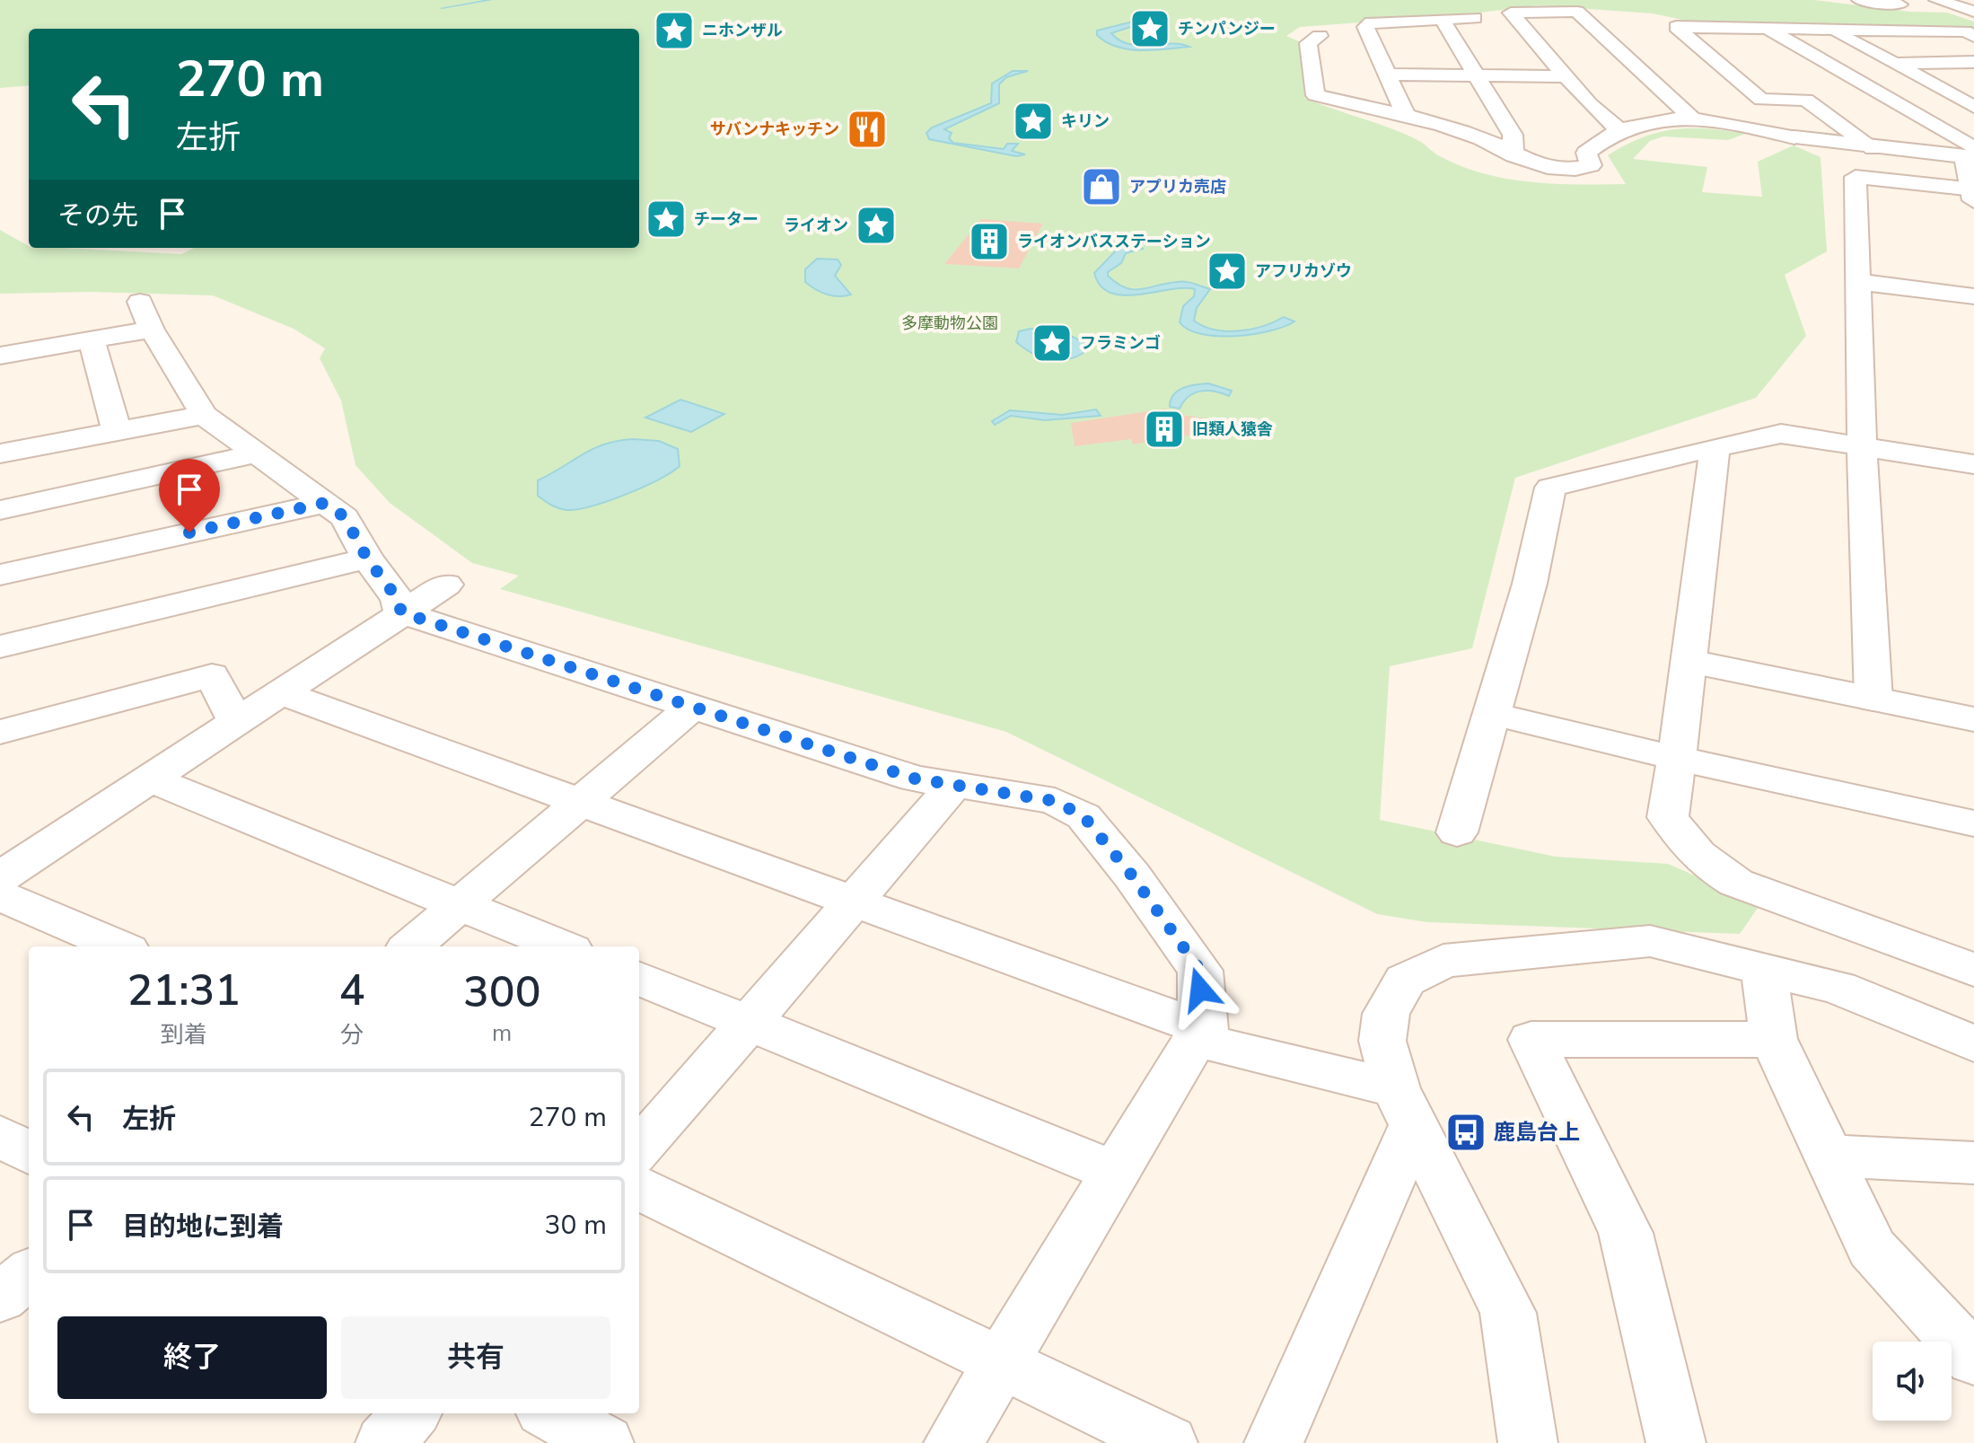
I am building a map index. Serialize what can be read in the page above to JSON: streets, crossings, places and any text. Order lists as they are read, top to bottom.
{
  "parks": ["多摩動物公園"],
  "places": {
    "place": [
      "チンパンジー",
      "ニホンザル",
      "キリン",
      "チーター",
      "ライオン",
      "アフリカゾウ",
      "フラミンゴ"
    ],
    "restaurant": ["サバンナキッチン"],
    "shop": ["アプリカ売店"],
    "building": ["ライオンバスステーション", "旧類人猿舎"],
    "bus stop": ["鹿島台上"]
  },
  "page": {
    "turn": ["270 m", "左折"],
    "then": "その先",
    "eta": [
      "21:31",
      "到着",
      "4",
      "分",
      "300",
      "m"
    ],
    "list": [
      {
        "name": "左折",
        "value": "270 m"
      },
      {
        "name": "目的地に到着",
        "value": "30 m"
      }
    ],
    "buttons": ["終了", "共有"]
  }
}
